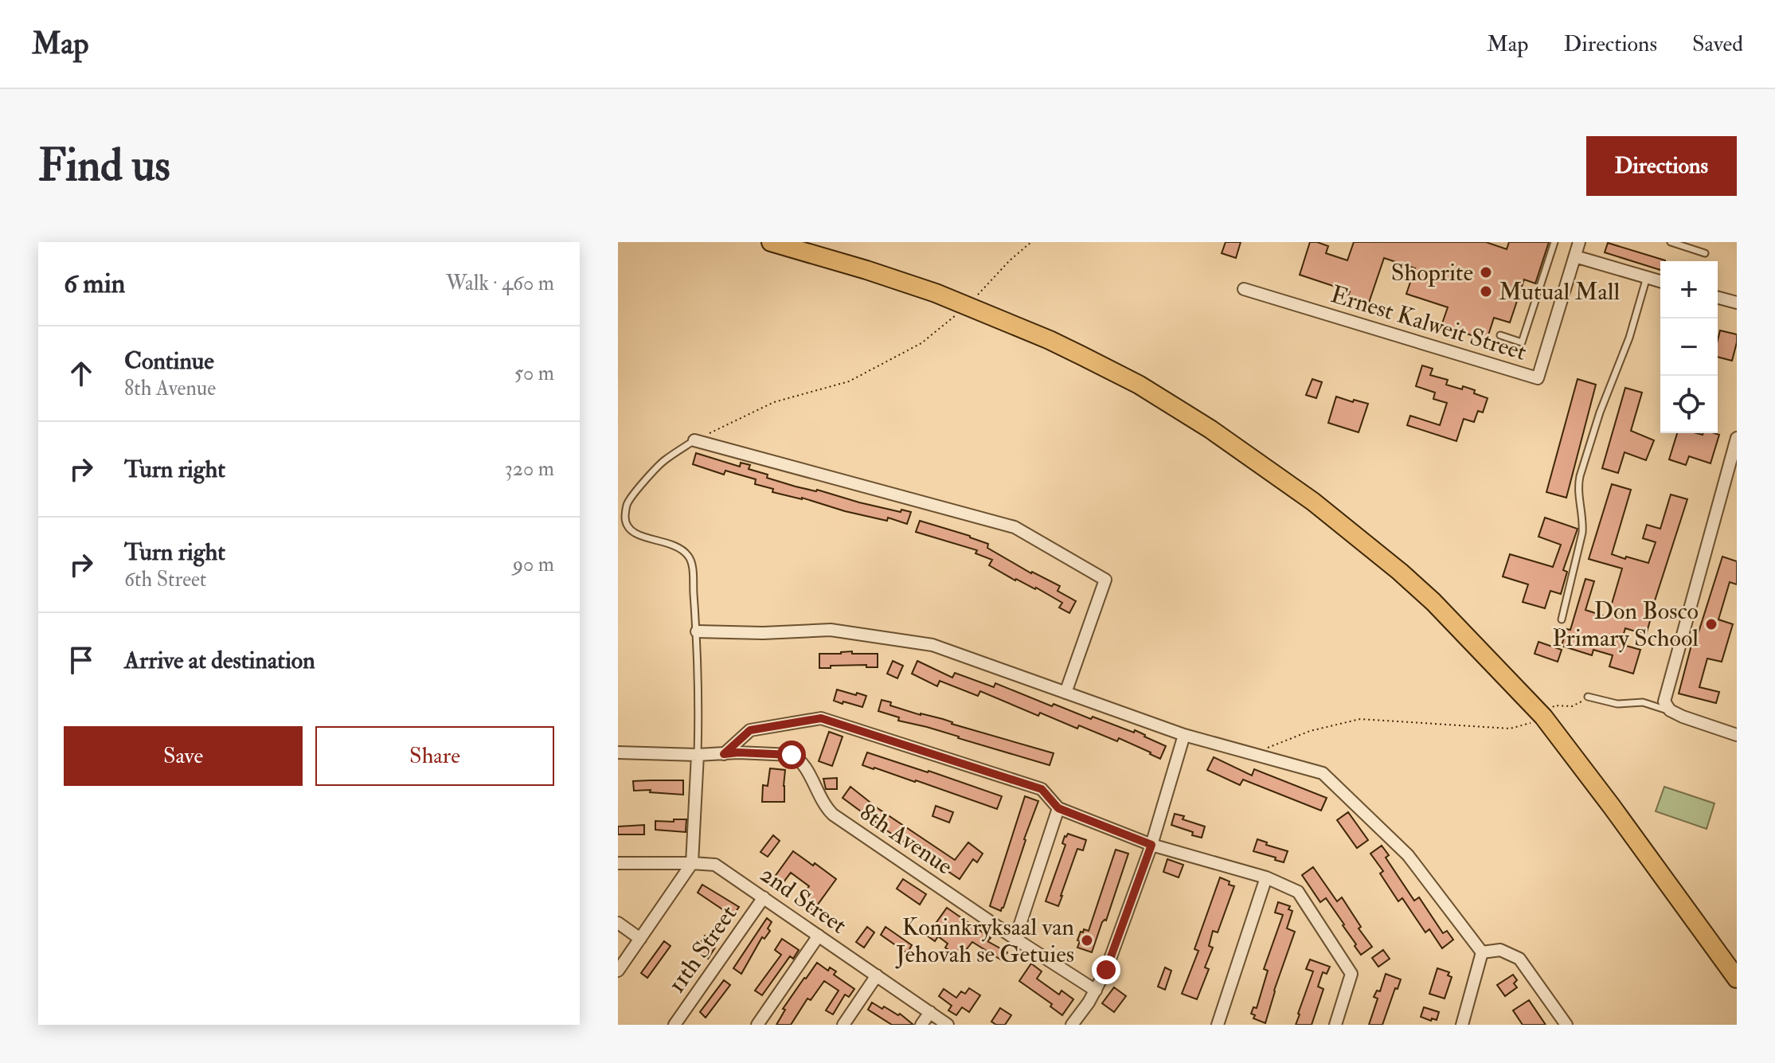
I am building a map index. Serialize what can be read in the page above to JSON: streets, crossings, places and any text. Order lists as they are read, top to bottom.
{
  "streets": {
    "street": [
      "Ernest Kalweit Street",
      "8th Avenue",
      "2nd Street",
      "11th Street"
    ]
  },
  "crossings": [
    ["2nd Street", "11th Street"]
  ],
  "places": [
    "Shoprite",
    "Mutual Mall",
    "Don Bosco Primary School",
    "Koninkryksaal van Jehovah se Getuies"
  ],
  "page": {
    "header": "Map",
    "nav": ["Map", "Directions", "Saved"],
    "buttons": [
      "Directions",
      ["Save", "Share"]
    ],
    "title": "Find us",
    "heading": ["6 min", "Walk · 460 m"],
    "map_buttons": ["+", "−"],
    "list": [
      ["Continue", "8th Avenue", "50 m"],
      ["Turn right", "320 m"],
      ["Turn right", "6th Street", "90 m"],
      "Arrive at destination"
    ]
  }
}
